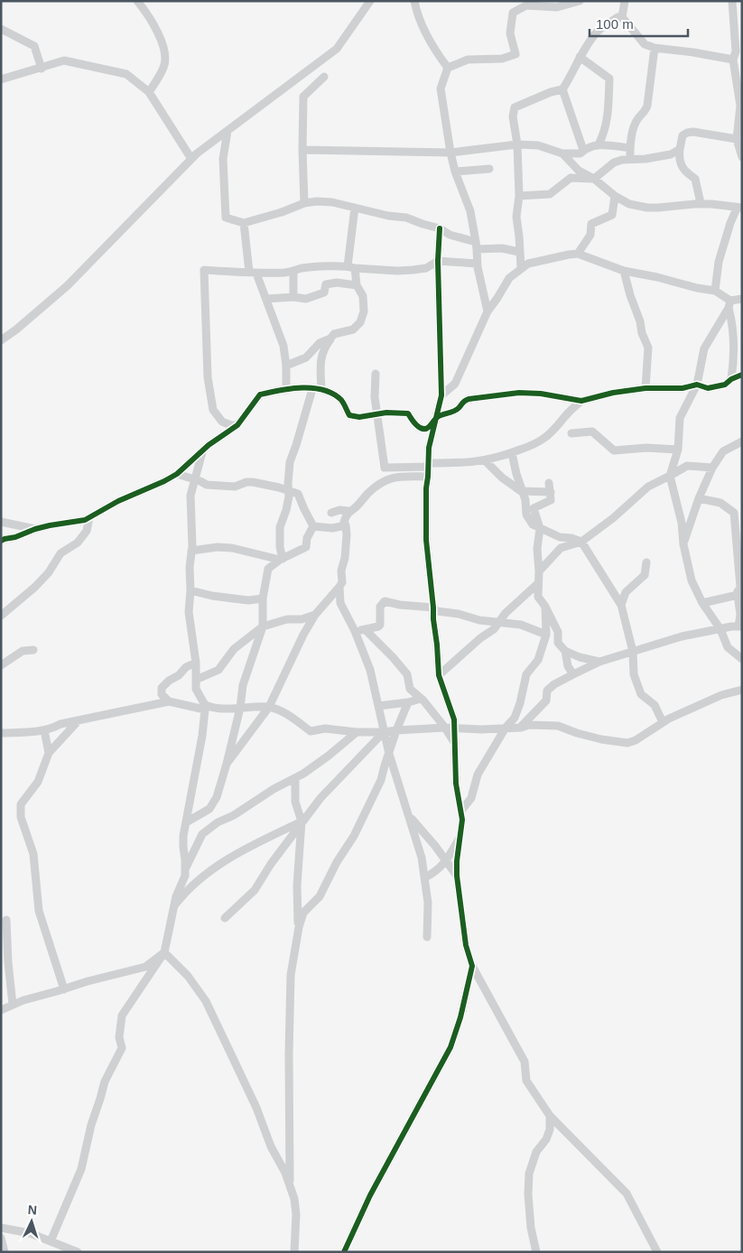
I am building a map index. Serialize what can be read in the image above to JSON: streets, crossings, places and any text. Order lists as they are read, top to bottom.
{
  "scale_bar": "100 m",
  "north": "top"
}
